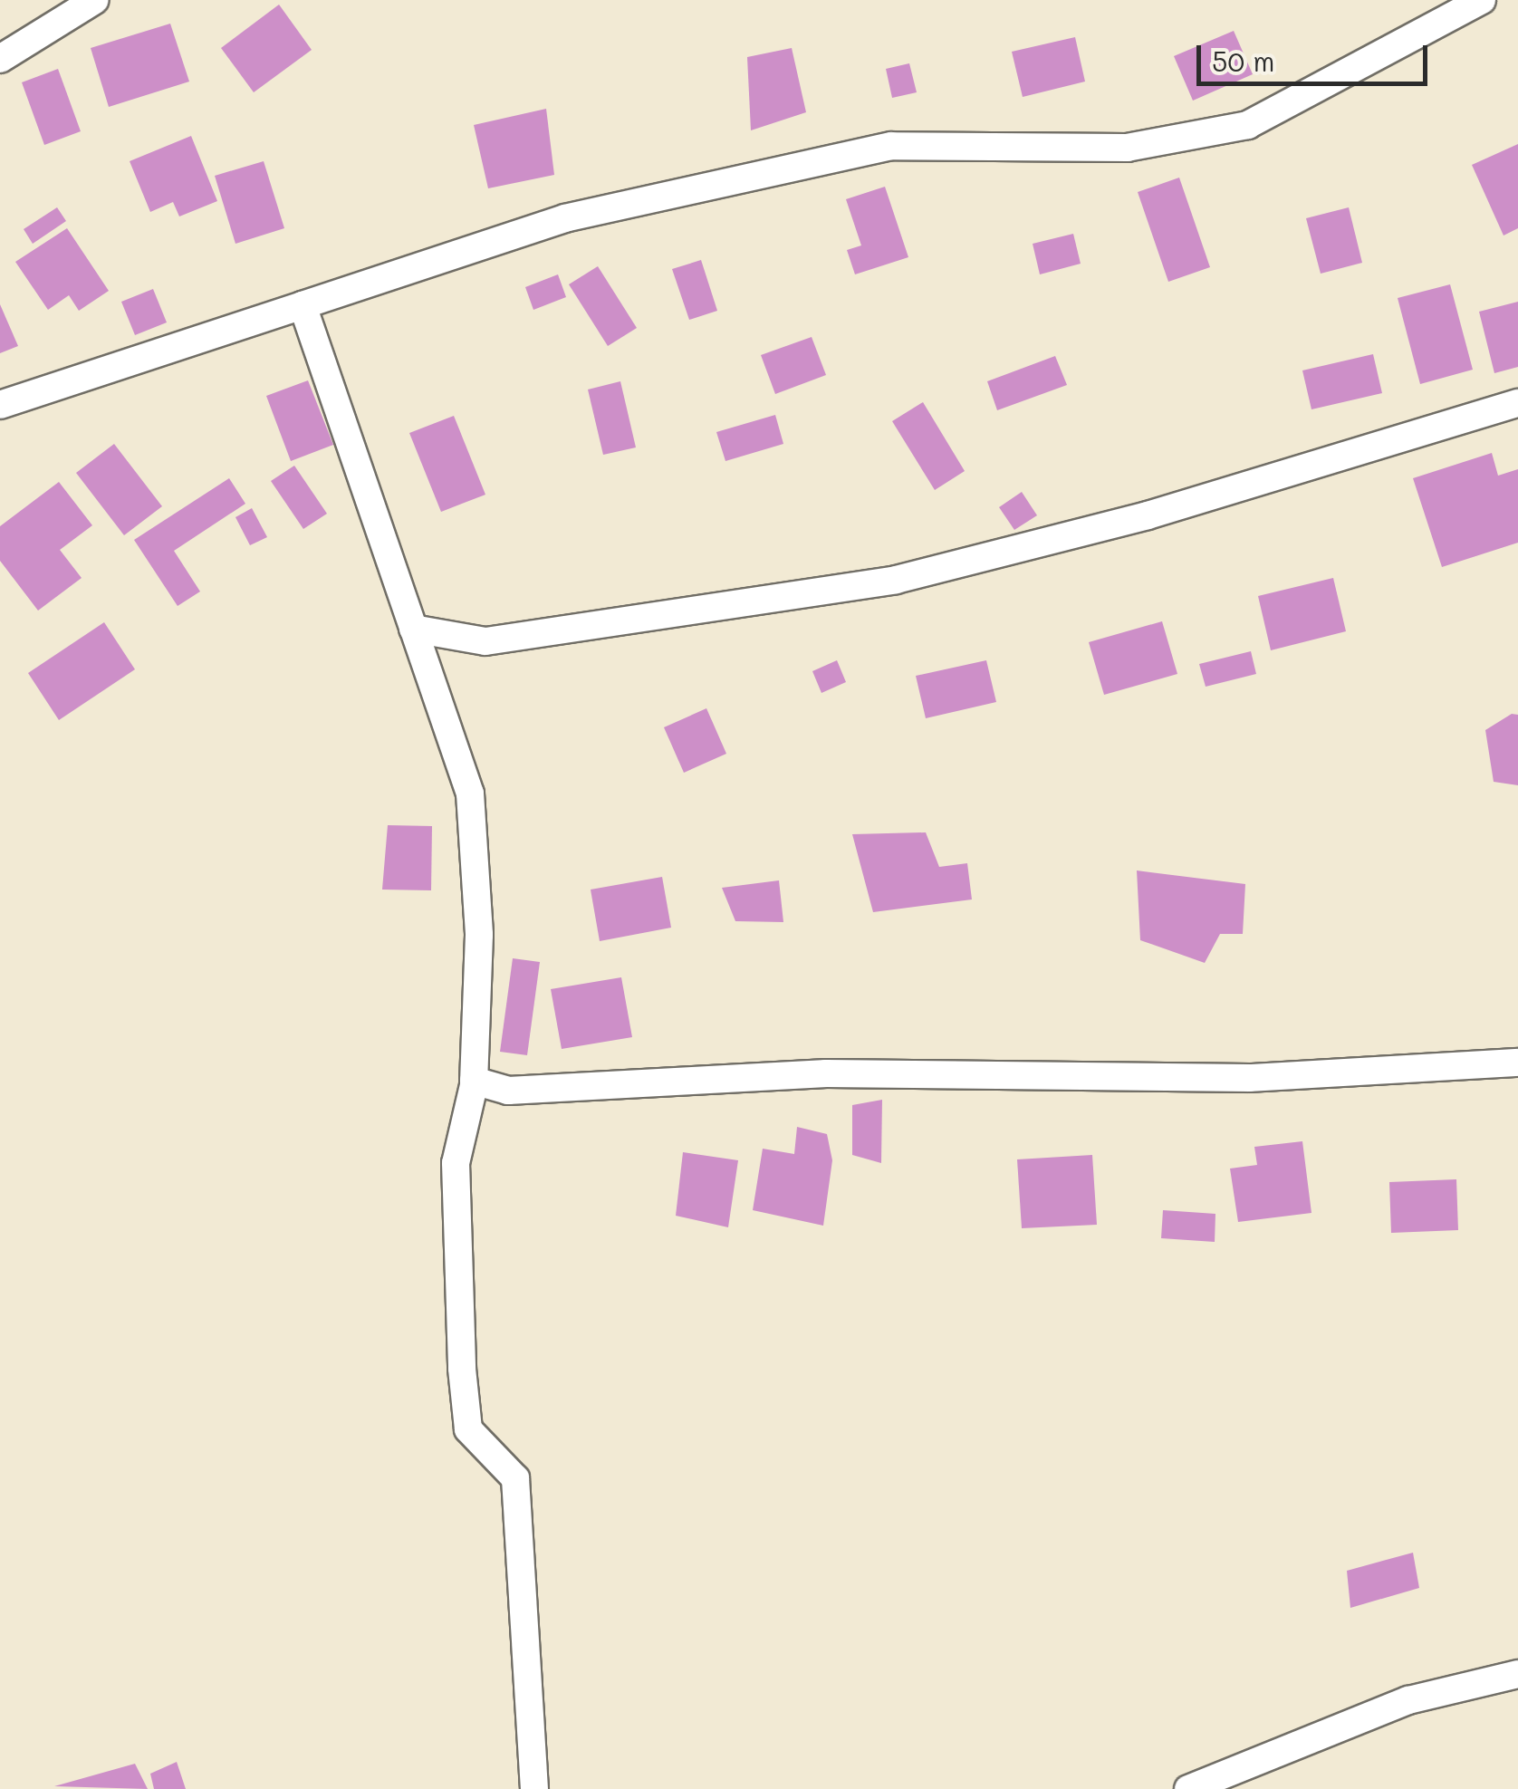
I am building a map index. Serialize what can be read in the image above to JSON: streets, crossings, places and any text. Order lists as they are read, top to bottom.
{
  "scale_bar": "50 m"
}
